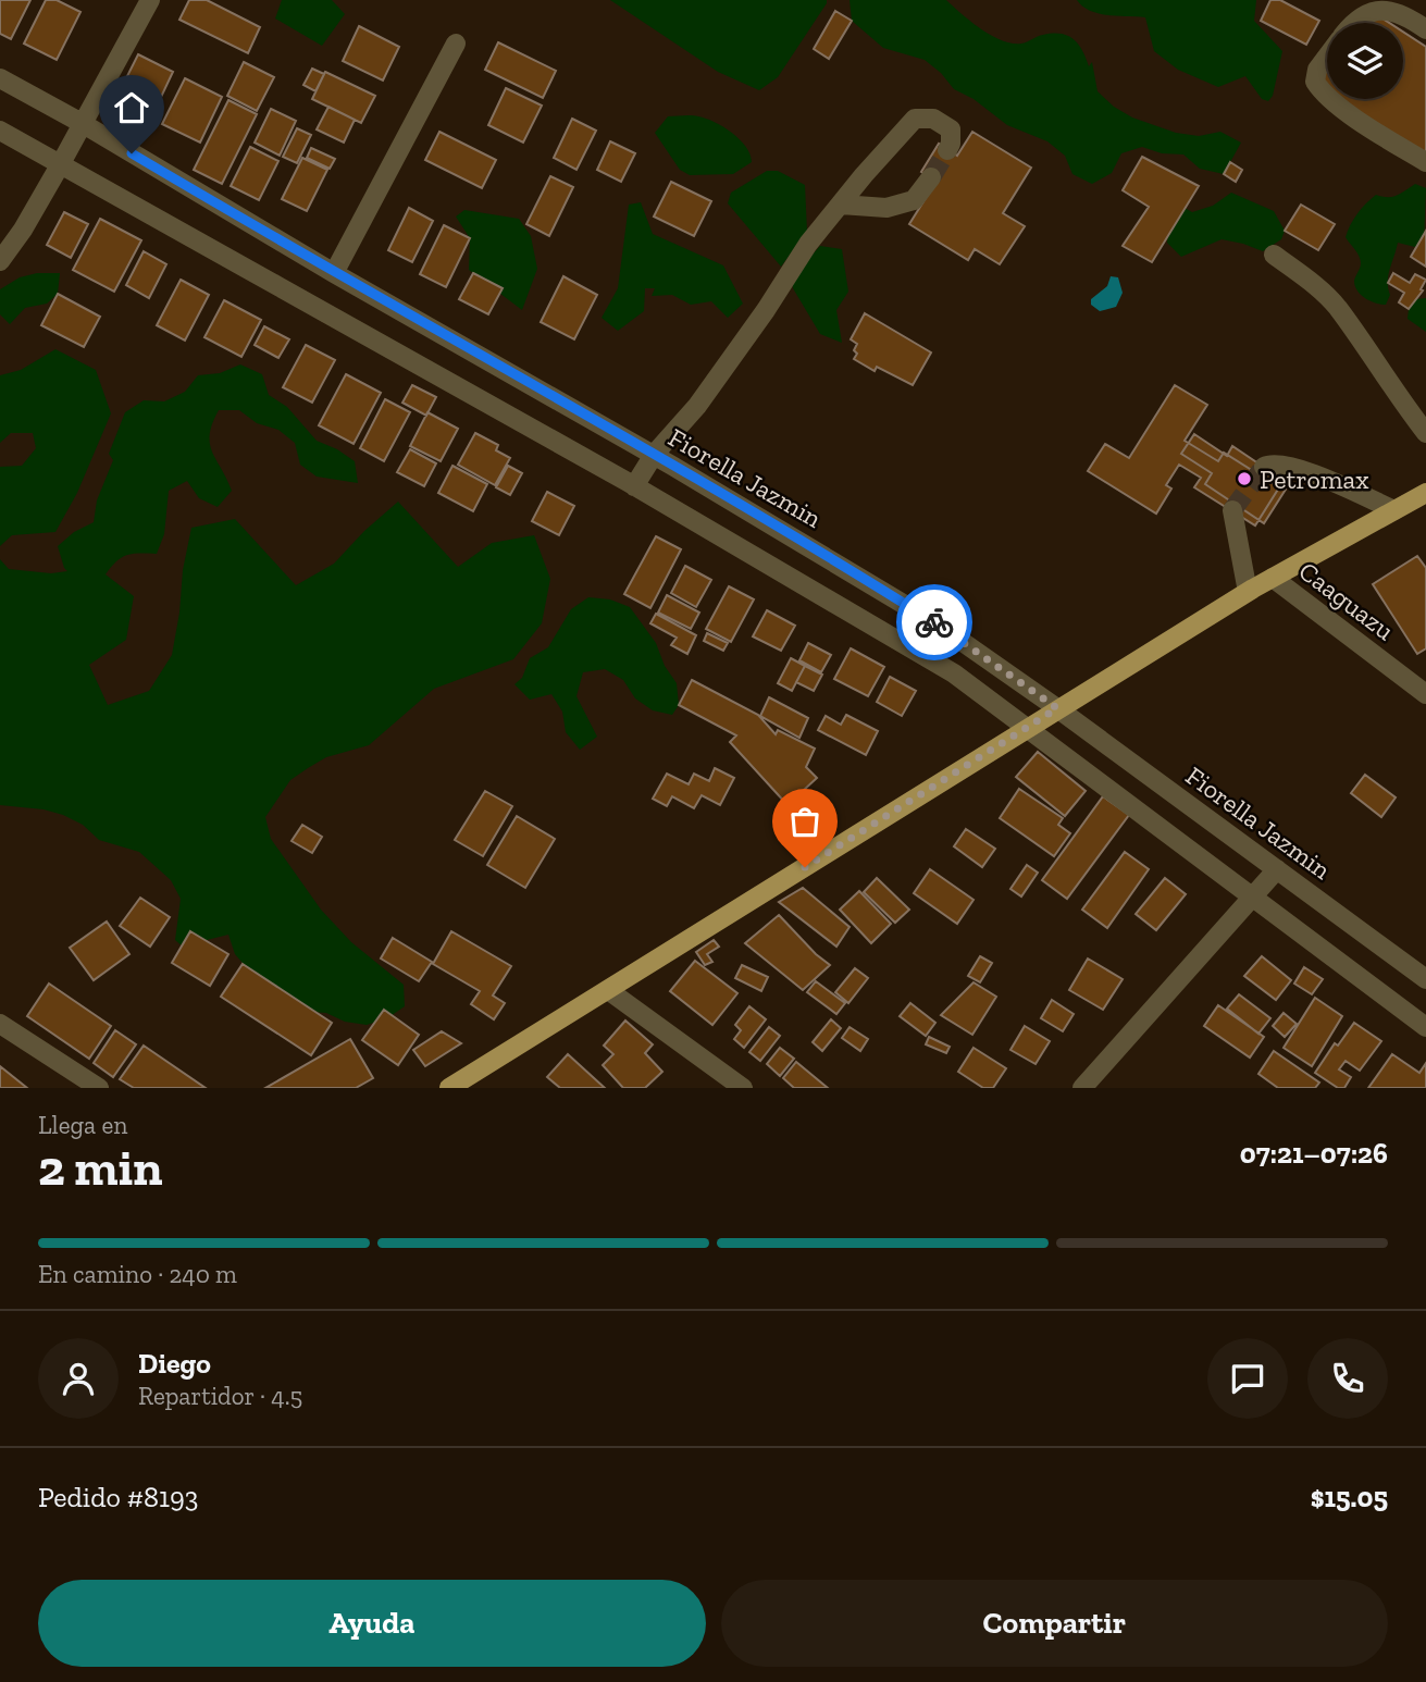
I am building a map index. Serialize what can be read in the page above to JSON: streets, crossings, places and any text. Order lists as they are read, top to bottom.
{
  "streets": {
    "street": ["Fiorella Jazmin", "Caaguazu"]
  },
  "places": ["Petromax"],
  "page": {
    "heading": ["2 min", "Llega en", "07:21–07:26"],
    "panel": [
      "Diego",
      "Repartidor · 4.5",
      "Pedido #8193",
      "$15.05"
    ],
    "bar": "En camino · 240 m",
    "buttons": ["Ayuda", "Compartir"]
  }
}
